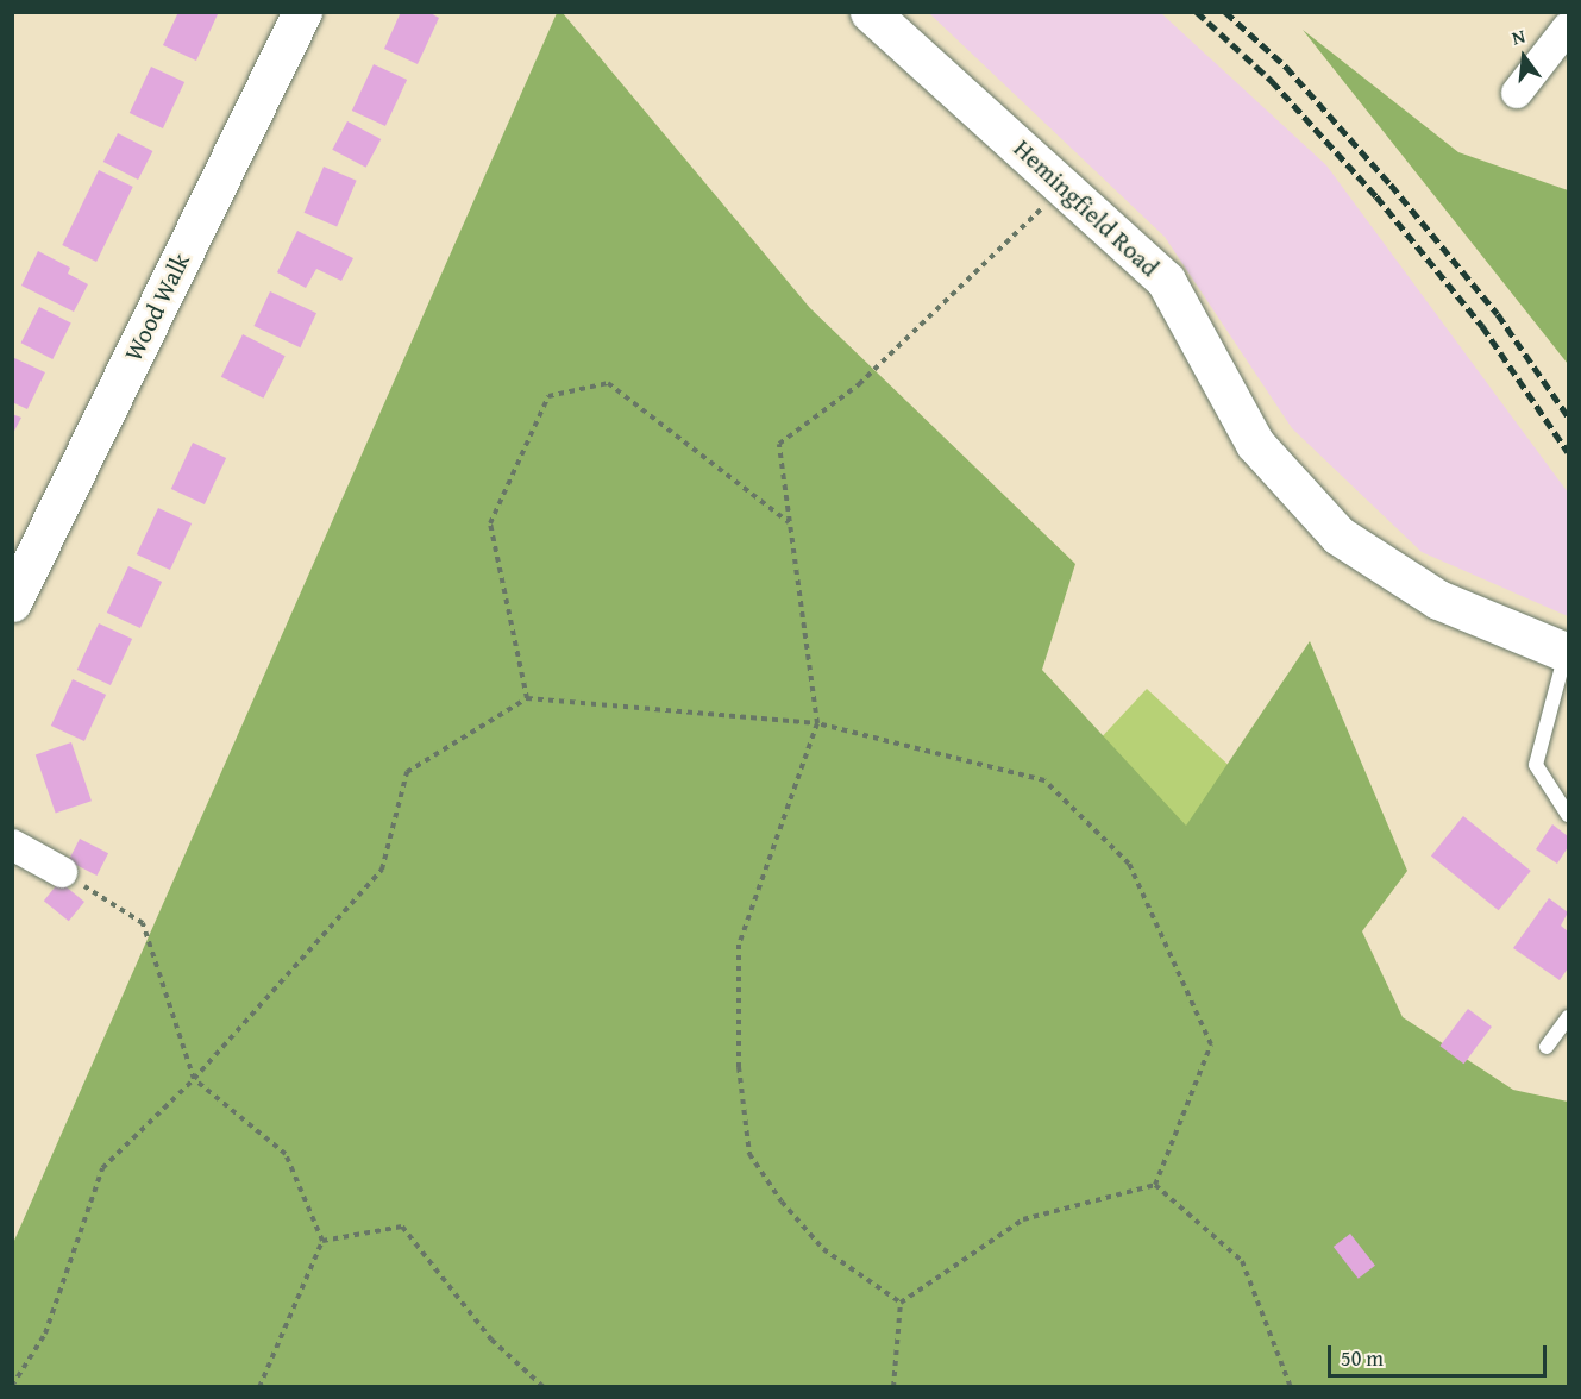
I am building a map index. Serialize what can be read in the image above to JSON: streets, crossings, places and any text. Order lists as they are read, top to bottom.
{
  "streets": {
    "street": ["Hemingfield Road", "Wood Walk"]
  },
  "scale_bar": "50 m",
  "north": "top"
}
